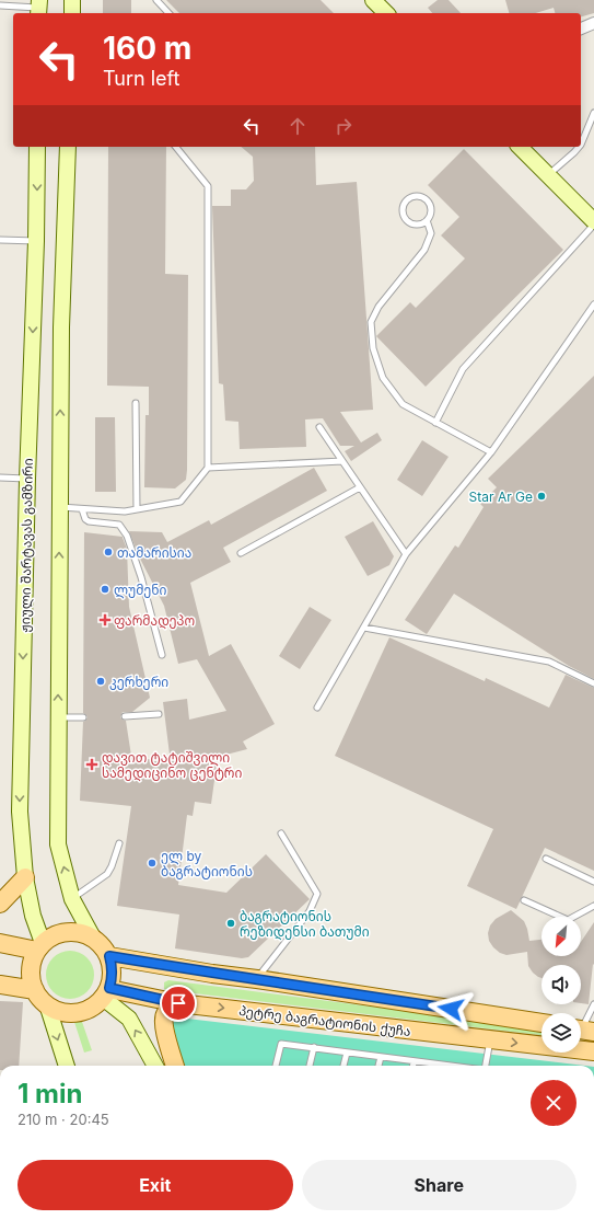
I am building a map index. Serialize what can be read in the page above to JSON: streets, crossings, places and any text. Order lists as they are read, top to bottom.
{
  "streets": {
    "main road": ["ჟიული შარტავას გამზირი", "პეტრე ბაგრატიონის ქუჩა"]
  },
  "crossings": [
    ["ჟიული შარტავას გამზირი", "პეტრე ბაგრატიონის ქუჩა"]
  ],
  "places": {
    "other": [
      "Star Ar Ge",
      "თამარისია",
      "ლუმენი",
      "კერხერი",
      "ელ by ბაგრატიონის",
      "ბაგრატიონის რეზიდენსი ბათუმი"
    ],
    "health": ["ფარმადეპო", "დავით ტატიშვილი სამედიცინო ცენტრი"]
  },
  "north": "bottom left",
  "page": {
    "turn": ["160 m", "Turn left"],
    "heading": ["1 min", "210 m · 20:45"],
    "buttons": ["Exit", "Share"]
  }
}
